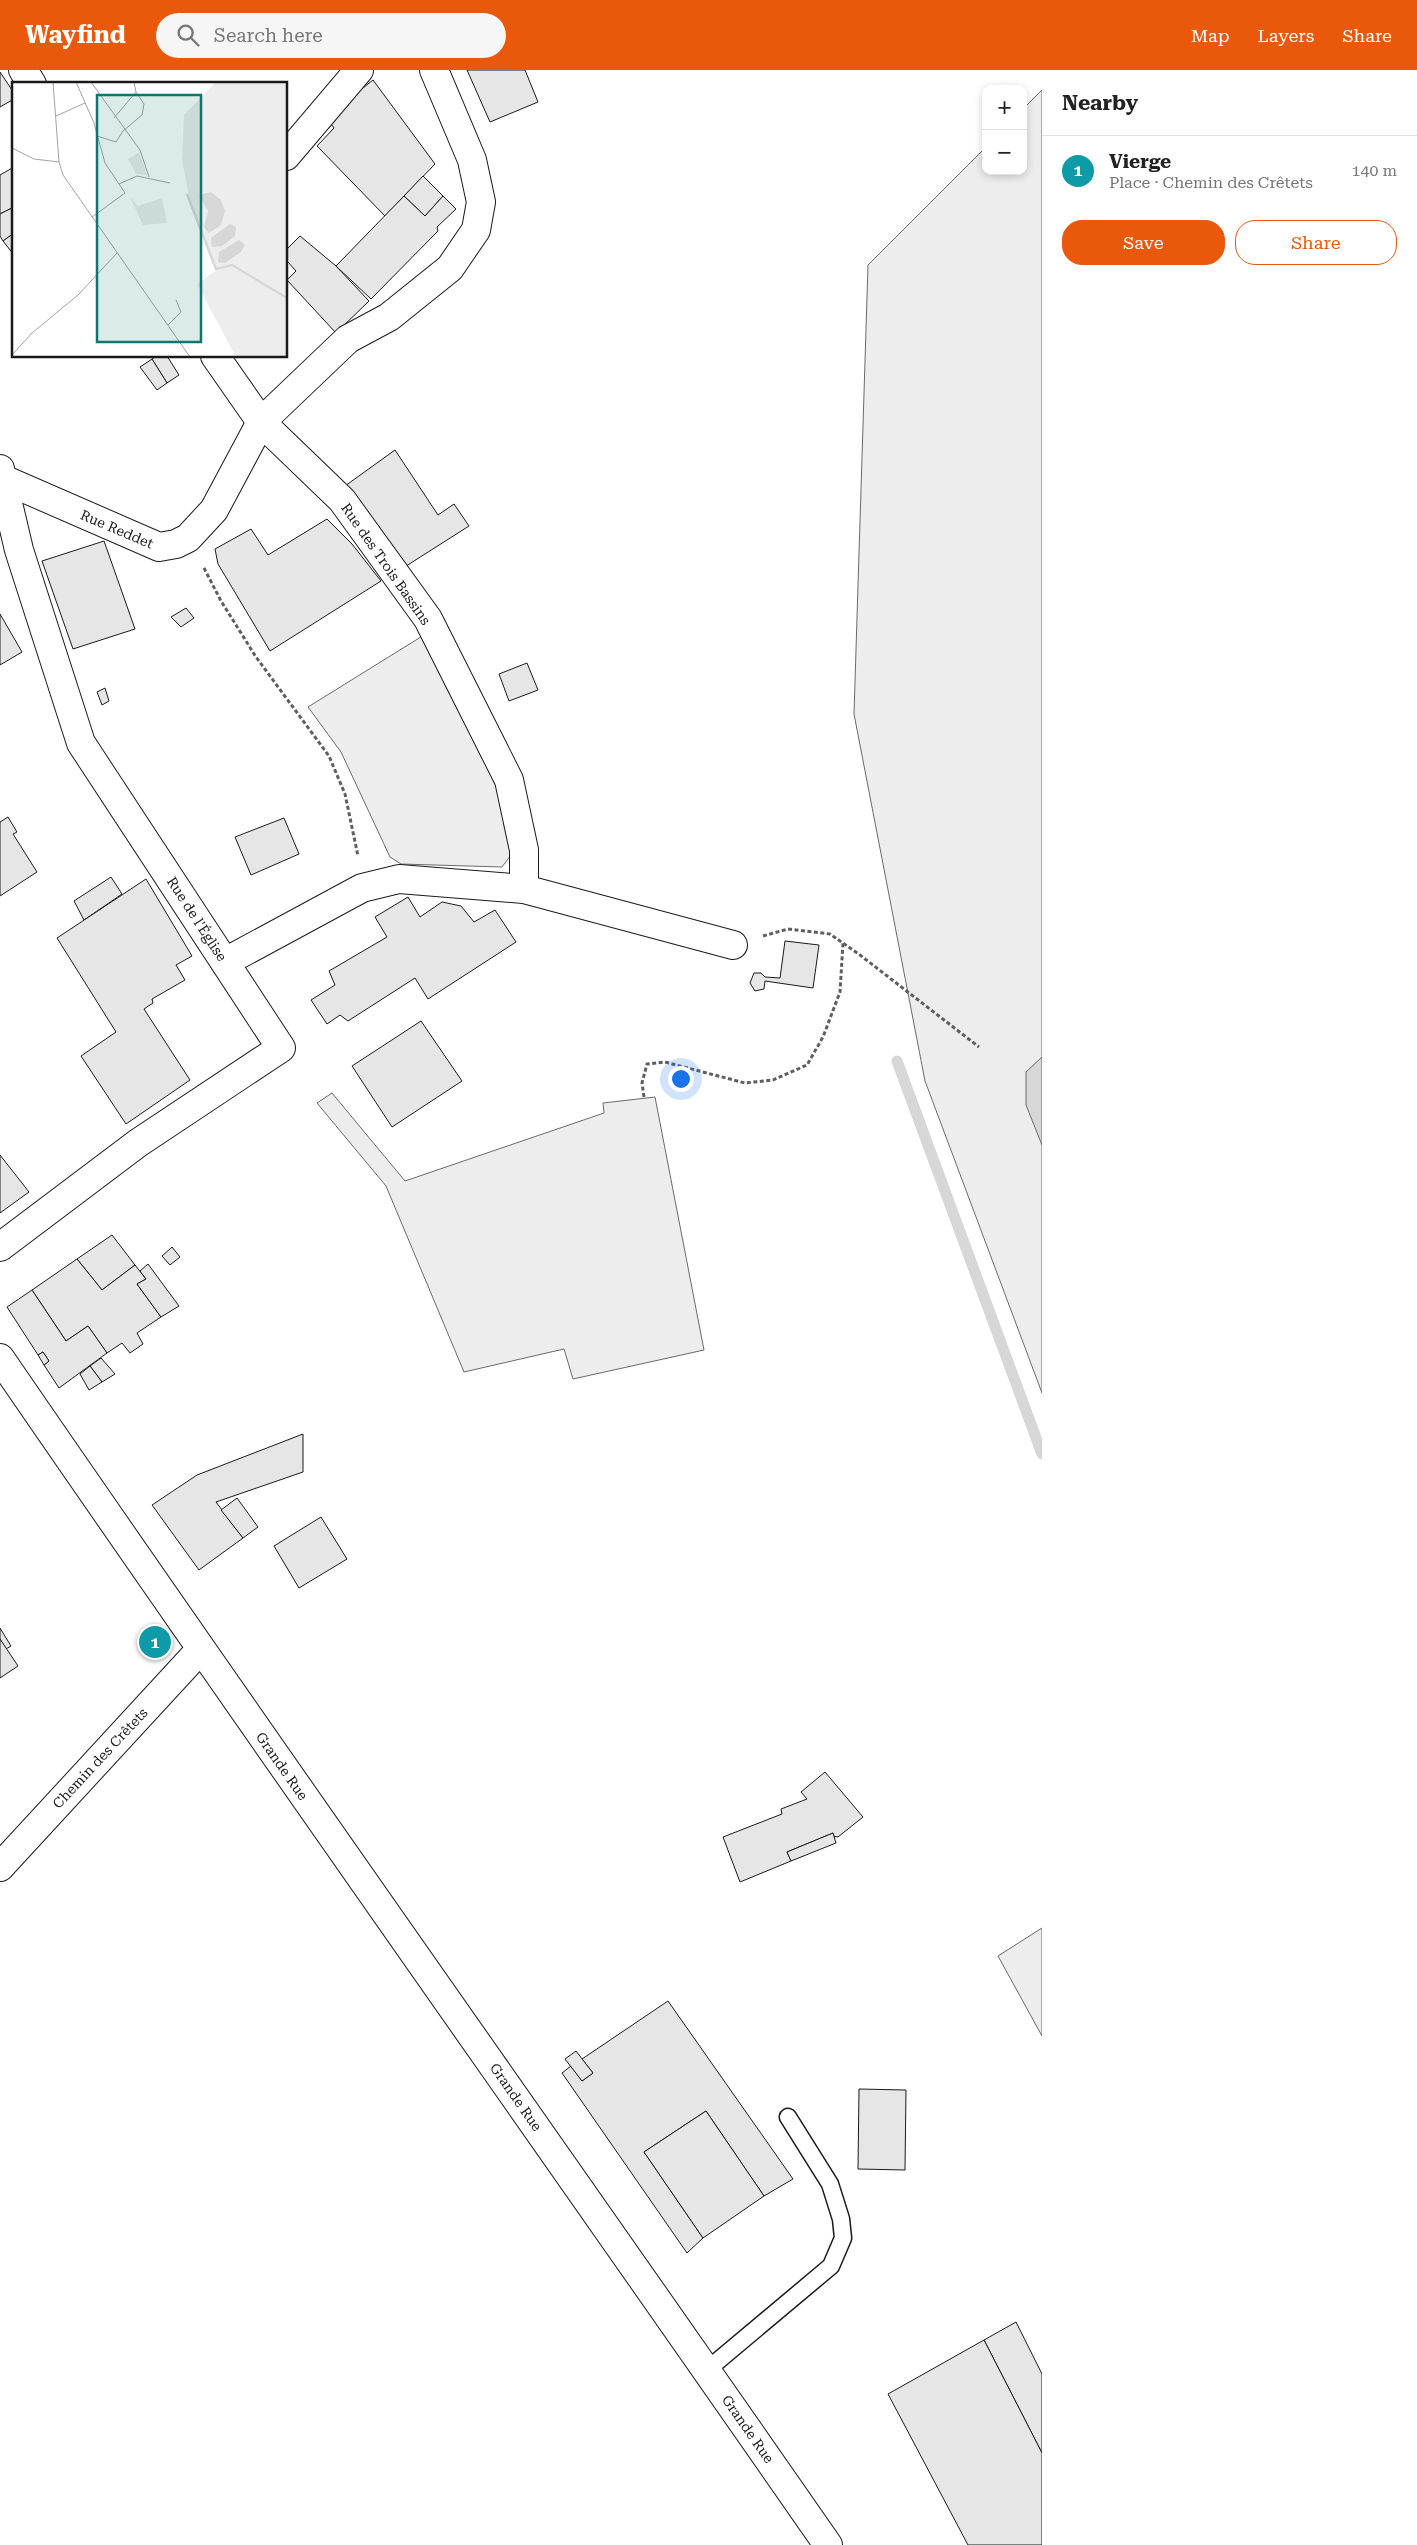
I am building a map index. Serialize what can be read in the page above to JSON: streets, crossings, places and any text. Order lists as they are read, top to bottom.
{
  "streets": {
    "street": [
      "Rue Reddet",
      "Rue des Trois Bassins",
      "Rue de l'Église",
      "Chemin des Crêtets",
      "Grande Rue"
    ]
  },
  "crossings": [
    ["Rue Reddet", "Rue des Trois Bassins"],
    ["Rue Reddet", "Rue de l'Église"],
    ["Chemin des Crêtets", "Grande Rue"]
  ],
  "page": {
    "header": "Wayfind",
    "search": "Search here",
    "nav": ["Map", "Layers", "Share"],
    "heading": "Nearby",
    "map_buttons": ["+", "−"],
    "list": [
      {
        "mark": "1",
        "name": "Vierge",
        "note": "Place · Chemin des Crêtets",
        "value": "140 m"
      }
    ],
    "buttons": ["Save", "Share"],
    "pins": "1"
  }
}
